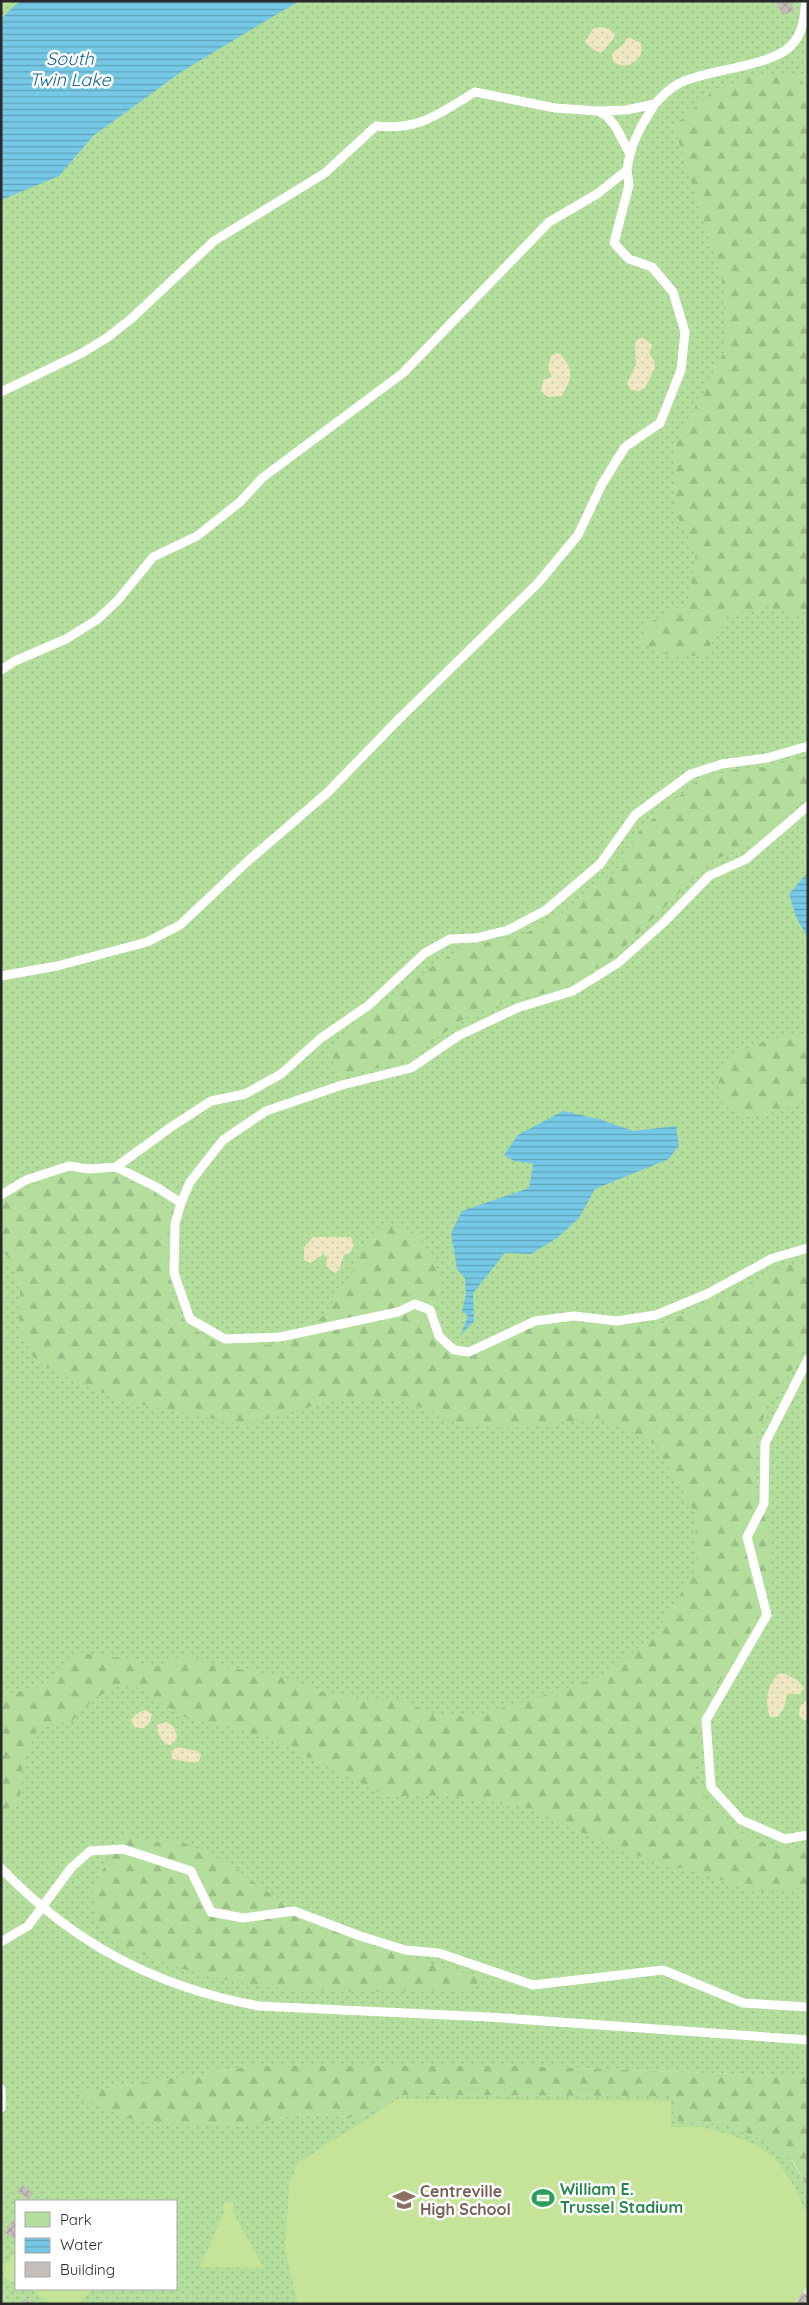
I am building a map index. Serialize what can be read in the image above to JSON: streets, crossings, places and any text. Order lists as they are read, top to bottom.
{
  "water": ["South Twin Lake"],
  "places": {
    "sports": ["William E. Trussel Stadium"],
    "school or university": ["Centreville High School"]
  },
  "legend": ["Park", "Water", "Building"]
}
